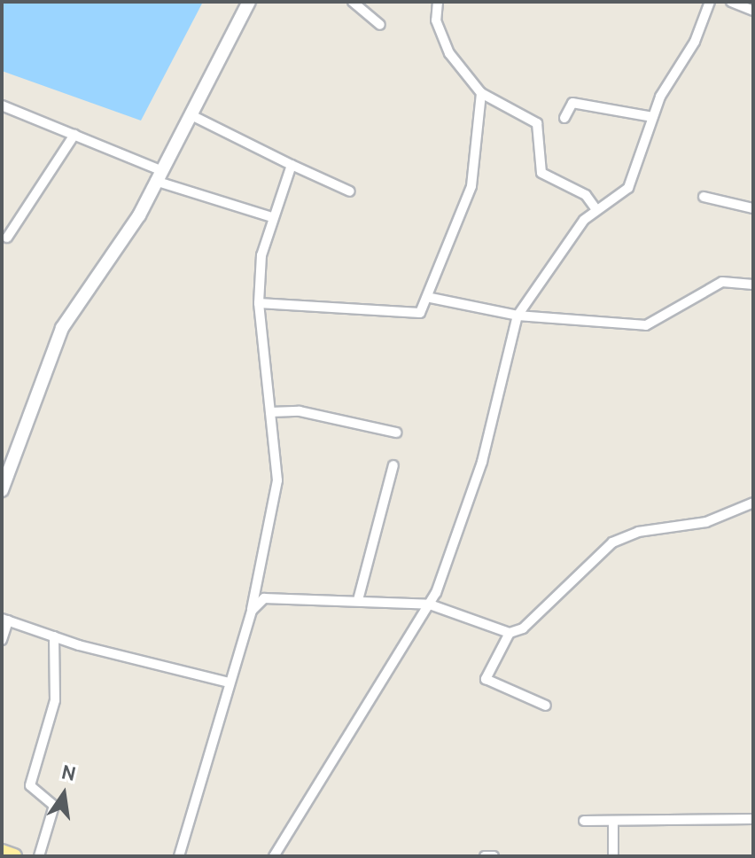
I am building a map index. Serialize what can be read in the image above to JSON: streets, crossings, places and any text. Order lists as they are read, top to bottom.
{
  "north": "top"
}
